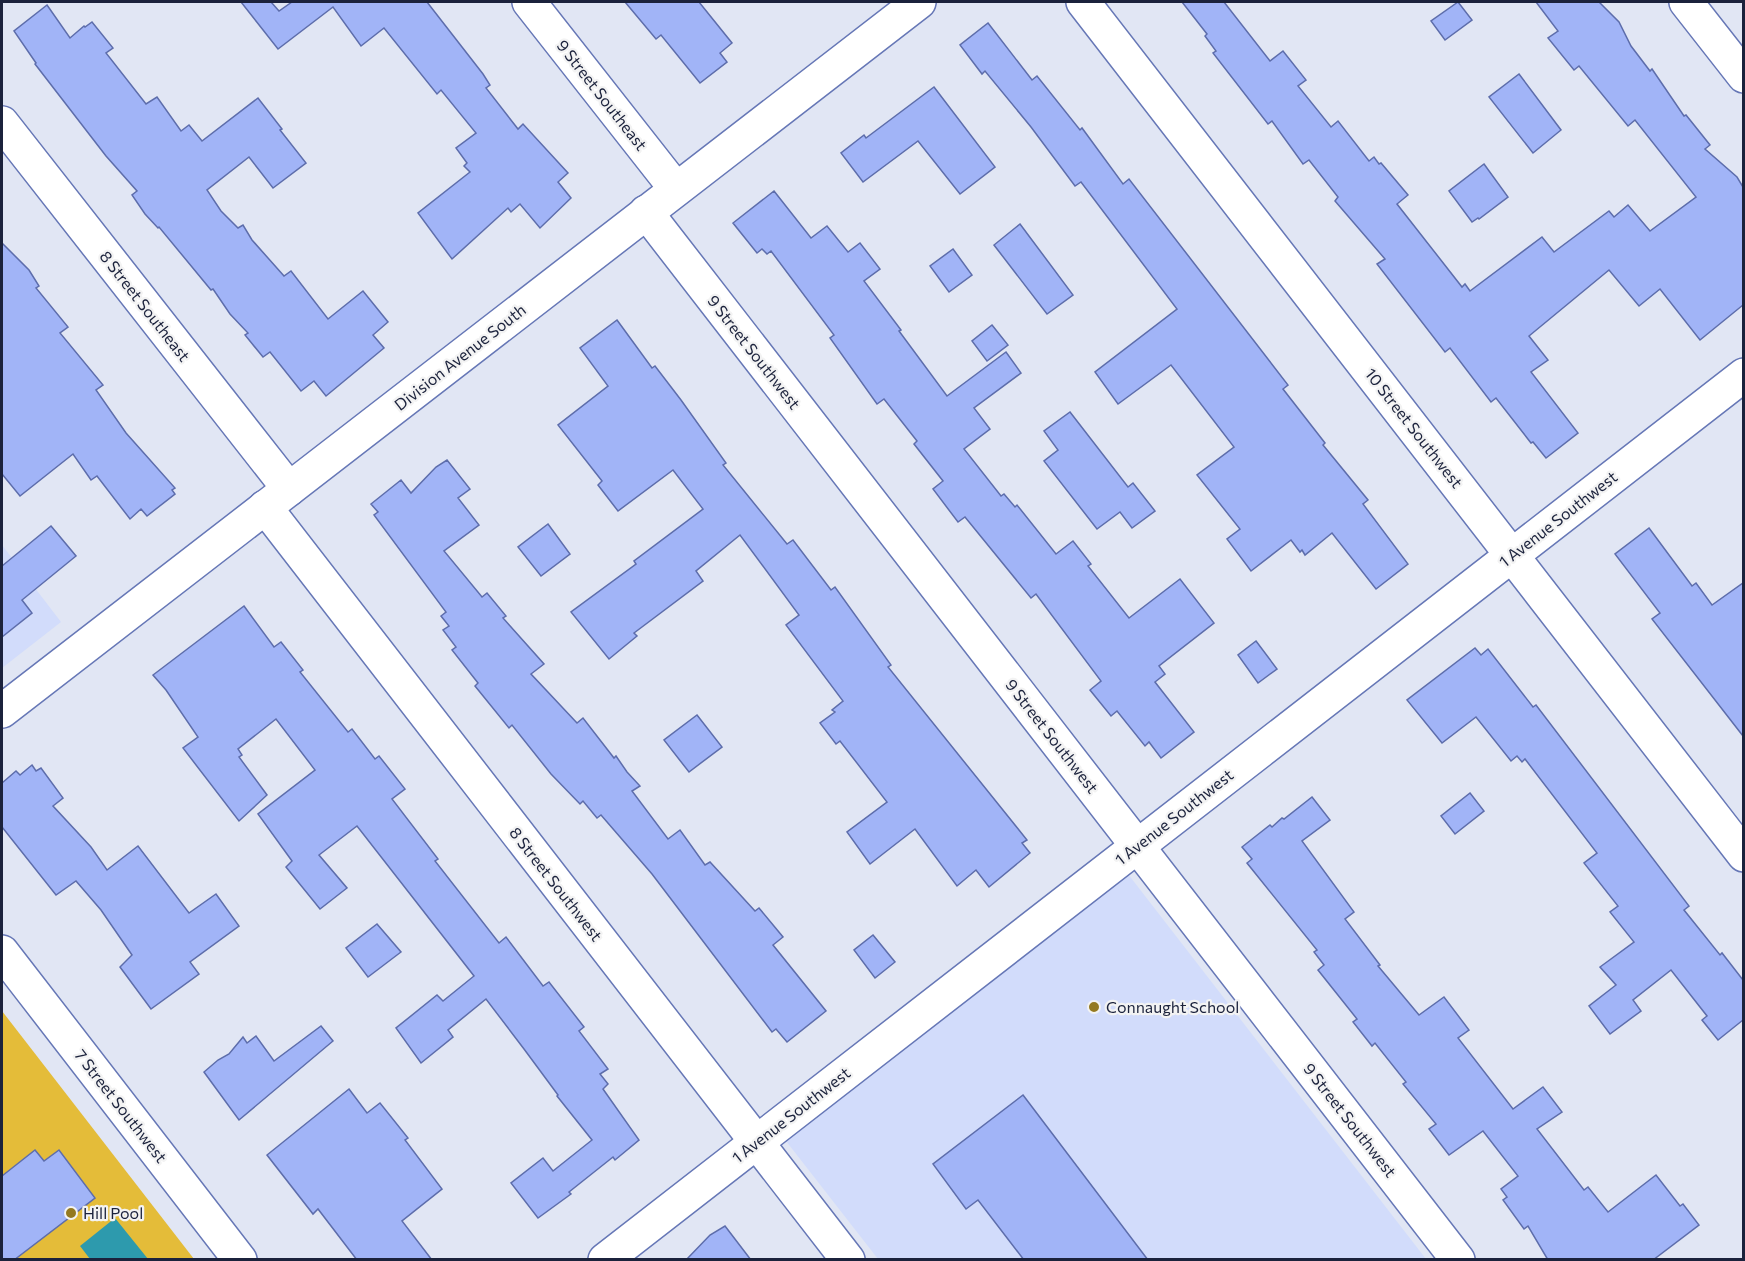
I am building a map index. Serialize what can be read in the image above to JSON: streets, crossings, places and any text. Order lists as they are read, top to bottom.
{
  "streets": {
    "street": [
      "9 Street Southeast",
      "8 Street Southeast",
      "9 Street Southwest",
      "Division Avenue South",
      "10 Street Southwest",
      "1 Avenue Southwest",
      "8 Street Southwest",
      "7 Street Southwest"
    ]
  },
  "crossings": [
    ["9 Street Southeast", "Division Avenue South"],
    ["8 Street Southeast", "Division Avenue South"],
    ["8 Street Southeast", "8 Street Southwest"],
    ["9 Street Southwest", "Division Avenue South"],
    ["9 Street Southwest", "1 Avenue Southwest"],
    ["Division Avenue South", "8 Street Southwest"],
    ["10 Street Southwest", "1 Avenue Southwest"],
    ["1 Avenue Southwest", "8 Street Southwest"]
  ],
  "places": ["Connaught School", "Hill Pool"]
}
